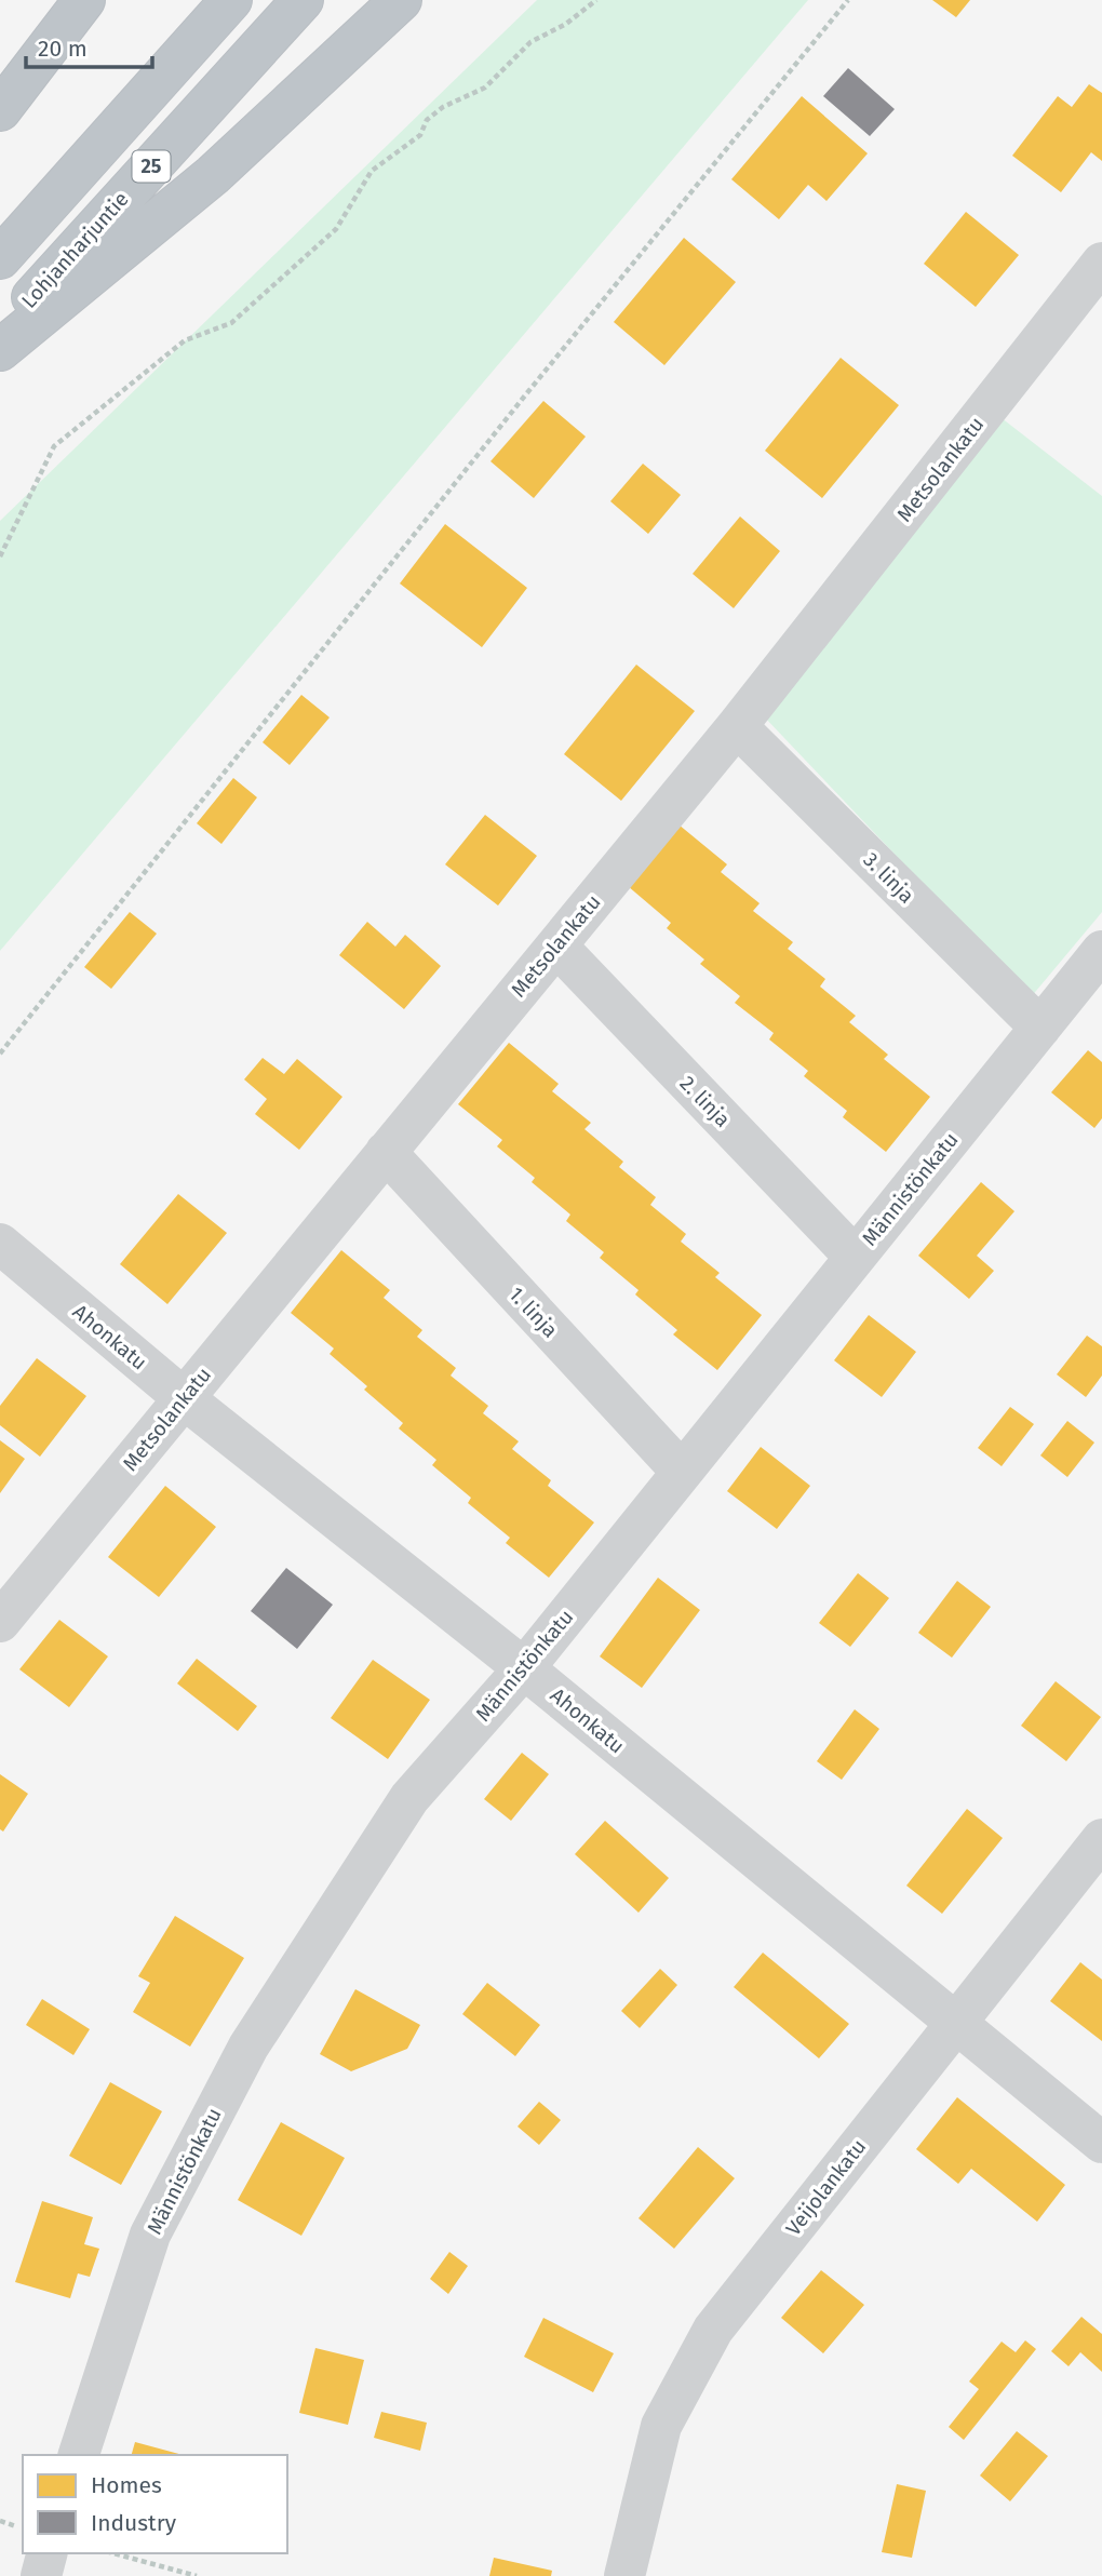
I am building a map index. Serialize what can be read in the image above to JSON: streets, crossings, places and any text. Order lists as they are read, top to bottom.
{
  "streets": {
    "highway": ["25", "Lohjanharjuntie"],
    "street": [
      "Metsolankatu",
      "3. linja",
      "2. linja",
      "Männistönkatu",
      "1. linja",
      "Ahonkatu",
      "Veijolankatu"
    ]
  },
  "crossings": [
    ["Metsolankatu", "3. linja"],
    ["Metsolankatu", "2. linja"],
    ["Metsolankatu", "1. linja"],
    ["Metsolankatu", "Ahonkatu"],
    ["3. linja", "Männistönkatu"],
    ["2. linja", "Männistönkatu"],
    ["Männistönkatu", "1. linja"],
    ["Männistönkatu", "Ahonkatu"],
    ["Ahonkatu", "Veijolankatu"]
  ],
  "legend": ["Homes", "Industry"],
  "scale_bar": "20 m"
}
